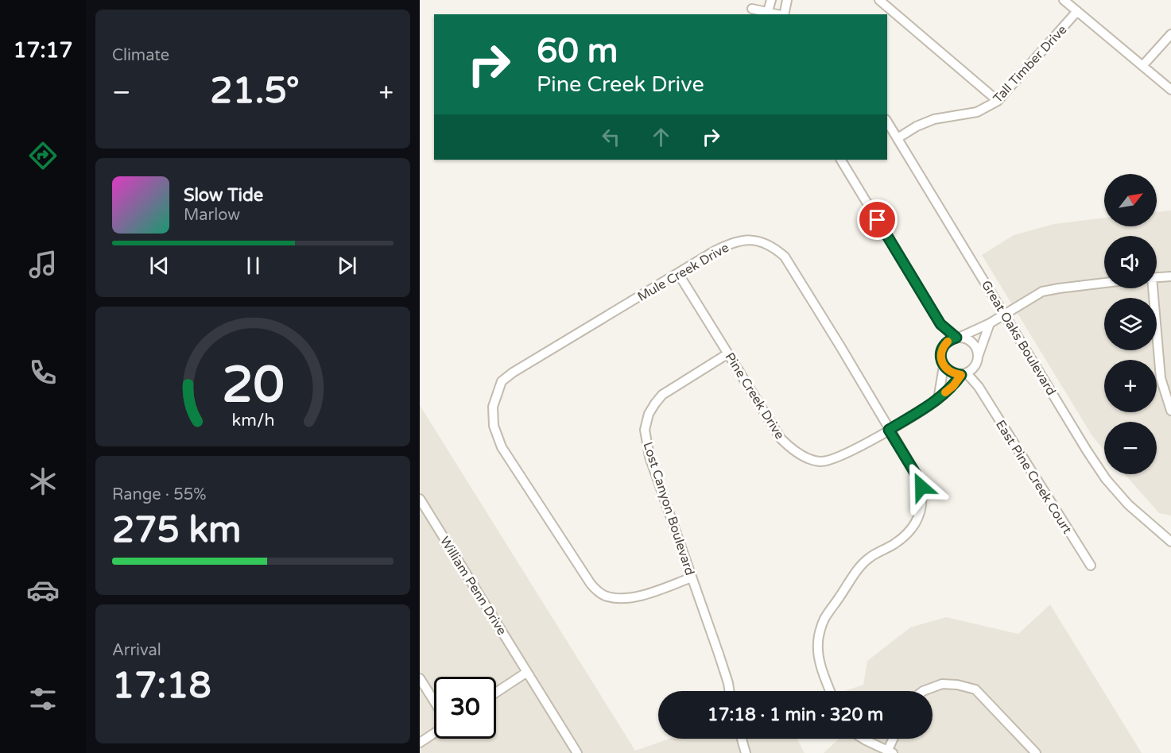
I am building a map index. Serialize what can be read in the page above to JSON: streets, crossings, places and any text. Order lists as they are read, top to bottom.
{
  "streets": {
    "street": [
      "Tall Timber Drive",
      "Mule Creek Drive",
      "Great Oaks Boulevard",
      "Pine Creek Drive",
      "East Pine Creek Court",
      "Lost Canyon Boulevard",
      "William Penn Drive"
    ]
  },
  "crossings": [
    ["Tall Timber Drive", "Great Oaks Boulevard"],
    ["Mule Creek Drive", "Pine Creek Drive"],
    ["Mule Creek Drive", "Lost Canyon Boulevard"],
    ["Pine Creek Drive", "East Pine Creek Court"],
    ["Pine Creek Drive", "Lost Canyon Boulevard"]
  ],
  "north": "top right",
  "page": {
    "tabs": "17:17",
    "tile": [
      "Climate",
      ["Range · 55%", "275 km"],
      ["Arrival", "17:18"]
    ],
    "turn": ["60 m", "Pine Creek Drive"],
    "heat": ["−", "21.5°", "+"],
    "map_buttons": ["+", "−"],
    "song": ["Slow Tide", "Marlow"],
    "limit": "30",
    "trip": "17:18 · 1 min · 320 m",
    "gauge": ["20", "km/h"]
  }
}
